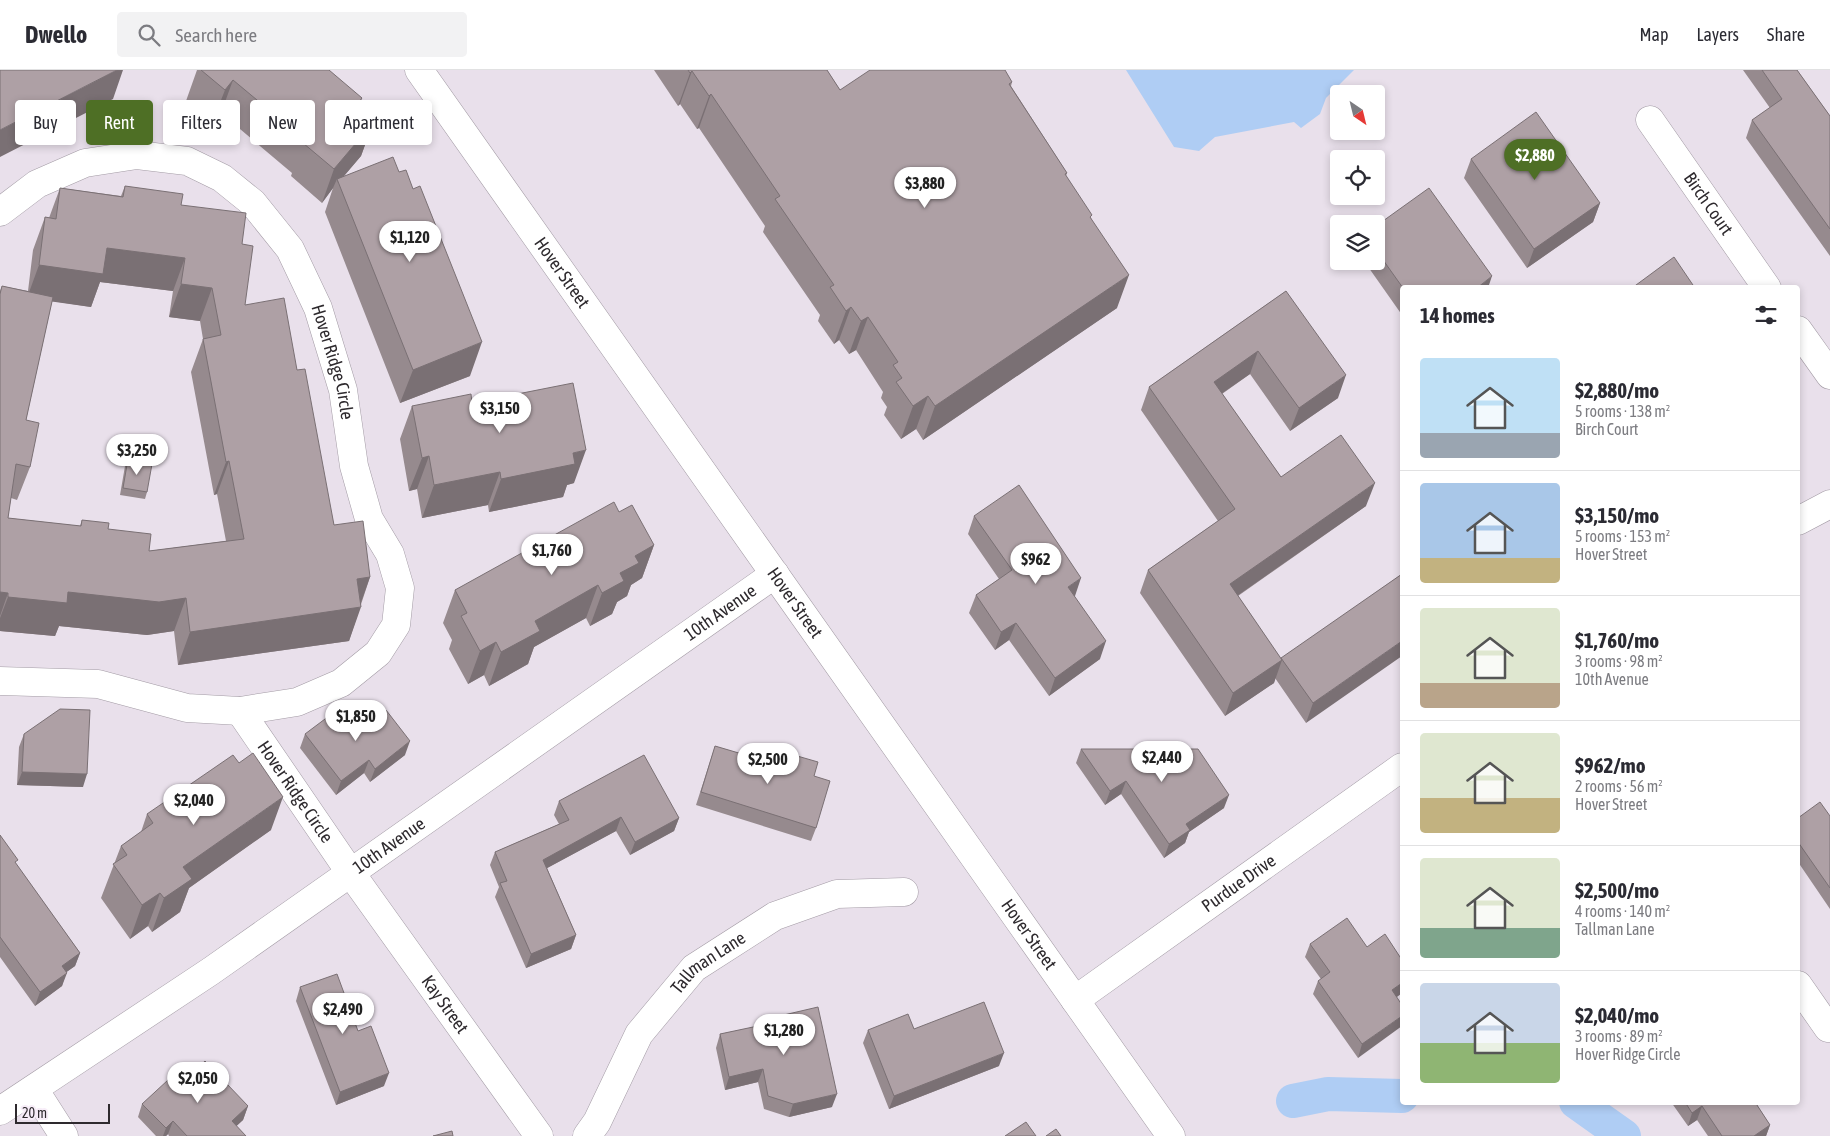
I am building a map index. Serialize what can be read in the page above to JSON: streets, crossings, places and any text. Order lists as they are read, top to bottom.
{
  "streets": {
    "street": [
      "Birch Court",
      "Hover Street",
      "Hover Ridge Circle",
      "10th Avenue",
      "Purdue Drive",
      "Tallman Lane",
      "Kay Street"
    ]
  },
  "crossings": [
    ["Hover Street", "10th Avenue"],
    ["Hover Street", "Purdue Drive"],
    ["Hover Ridge Circle", "10th Avenue"],
    ["Hover Ridge Circle", "Kay Street"],
    ["10th Avenue", "Kay Street"]
  ],
  "scale_bar": "20 m",
  "north": "bottom right",
  "page": {
    "header": "Dwello",
    "search": "Search here",
    "nav": ["Map", "Layers", "Share"],
    "chip": [
      "Buy",
      "Rent",
      "Filters",
      "New",
      "Apartment"
    ],
    "price": [
      "$2,880",
      "$3,880",
      "$1,120",
      "$3,150",
      "$3,250",
      "$1,760",
      "$962",
      "$1,850",
      "$2,440",
      "$2,500",
      "$2,040",
      "$2,490",
      "$1,280",
      "$2,050"
    ],
    "heading": "14 homes",
    "list": [
      {
        "name": "$2,880/mo",
        "note": "5 rooms · 138 m² · Birch Court"
      },
      {
        "name": "$3,150/mo",
        "note": "5 rooms · 153 m² · Hover Street"
      },
      {
        "name": "$1,760/mo",
        "note": "3 rooms · 98 m² · 10th Avenue"
      },
      {
        "name": "$962/mo",
        "note": "2 rooms · 56 m² · Hover Street"
      },
      {
        "name": "$2,500/mo",
        "note": "4 rooms · 140 m² · Tallman Lane"
      },
      {
        "name": "$2,040/mo",
        "note": "3 rooms · 89 m² · Hover Ridge Circle"
      }
    ],
    "scale": "20 m"
  }
}
